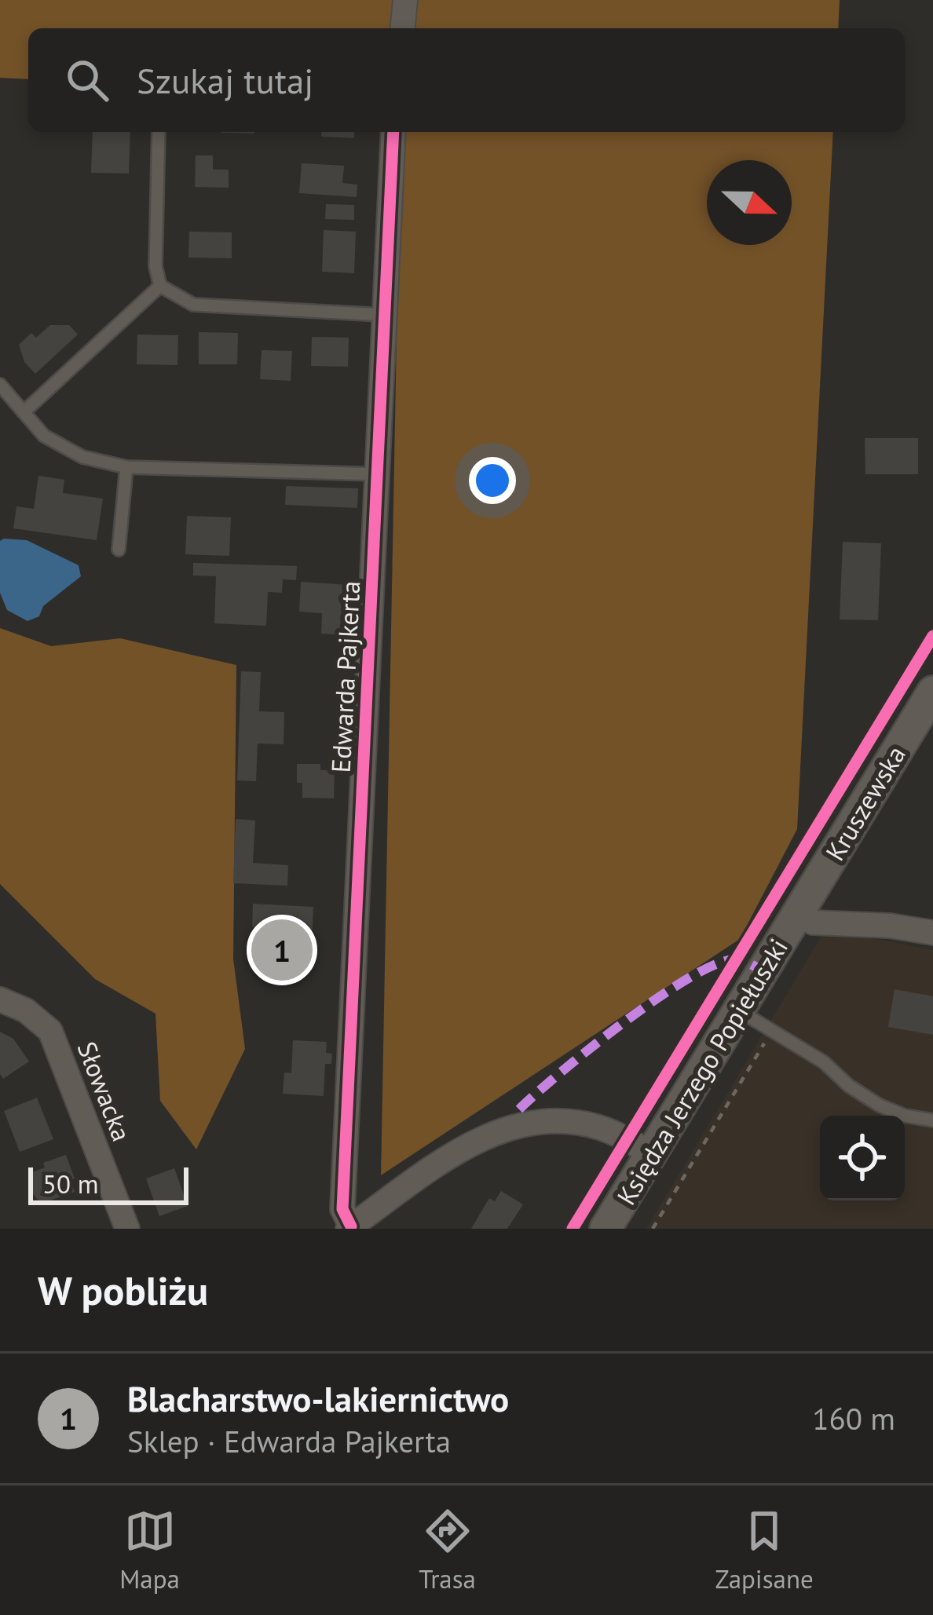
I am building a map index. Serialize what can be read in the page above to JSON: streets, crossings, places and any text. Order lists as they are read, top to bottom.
{
  "streets": {
    "street": [
      "Edwarda Pajkerta",
      "Kruszewska",
      "Księdza Jerzego Popiełuszki",
      "Słowacka"
    ]
  },
  "crossings": [
    ["Kruszewska", "Księdza Jerzego Popiełuszki"]
  ],
  "scale_bar": "50 m",
  "north": "right",
  "page": {
    "search": "Szukaj tutaj",
    "pins": "1",
    "scale": "50 m",
    "heading": "W pobliżu",
    "list": [
      {
        "mark": "1",
        "name": "Blacharstwo-lakiernictwo",
        "note": "Sklep · Edwarda Pajkerta",
        "value": "160 m"
      }
    ],
    "nav": ["Mapa", "Trasa", "Zapisane"]
  }
}
